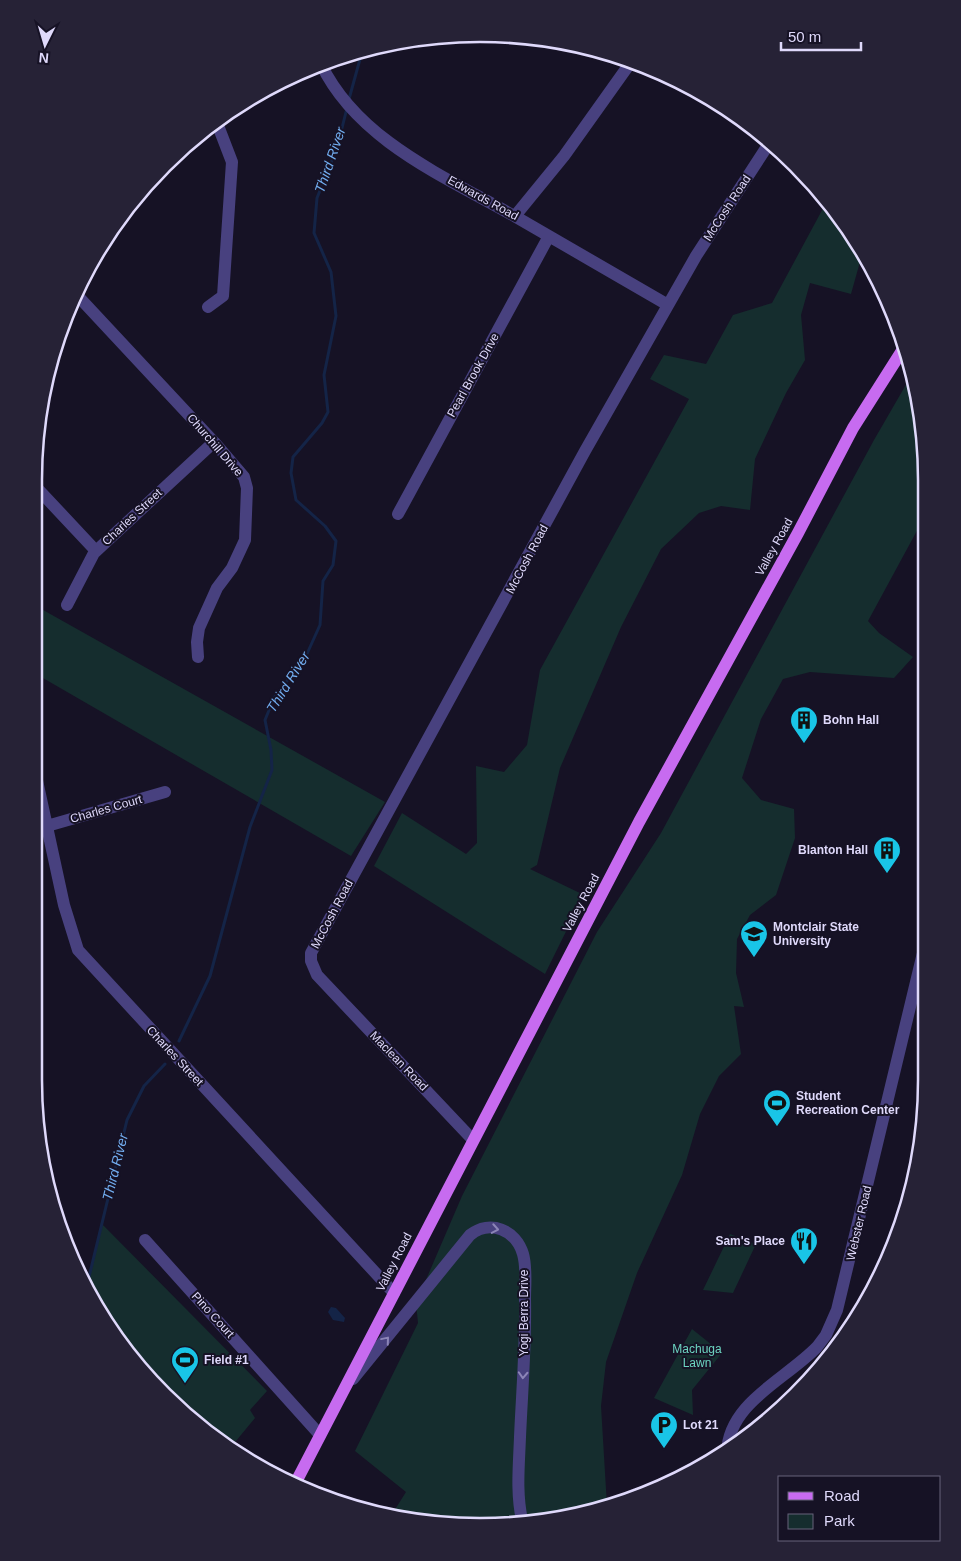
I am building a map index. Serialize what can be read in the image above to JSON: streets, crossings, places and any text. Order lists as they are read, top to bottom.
{
  "streets": {
    "main road": ["Valley Road"],
    "street": [
      "Edwards Road",
      "McCosh Road",
      "Pearl Brook Drive",
      "Churchill Drive",
      "Charles Street",
      "Charles Court",
      "Maclean Road",
      "Webster Road",
      "Yogi Berra Drive",
      "Pino Court"
    ]
  },
  "crossings": [
    ["Edwards Road", "McCosh Road"],
    ["Edwards Road", "Pearl Brook Drive"],
    ["McCosh Road", "Maclean Road"],
    ["Churchill Drive", "Charles Street"],
    ["Charles Street", "Valley Road"],
    ["Charles Street", "Charles Court"],
    ["Valley Road", "Maclean Road"],
    ["Valley Road", "Yogi Berra Drive"],
    ["Valley Road", "Pino Court"]
  ],
  "water": ["Third River"],
  "parks": ["Machuga Lawn"],
  "places": {
    "building": ["Bohn Hall", "Blanton Hall"],
    "school or university": ["Montclair State University"],
    "sports": ["Student Recreation Center", "Field #1"],
    "restaurant": ["Sam's Place"],
    "parking": ["Lot 21"]
  },
  "legend": ["Road", "Park"],
  "scale_bar": "50 m",
  "north": "bottom"
}
